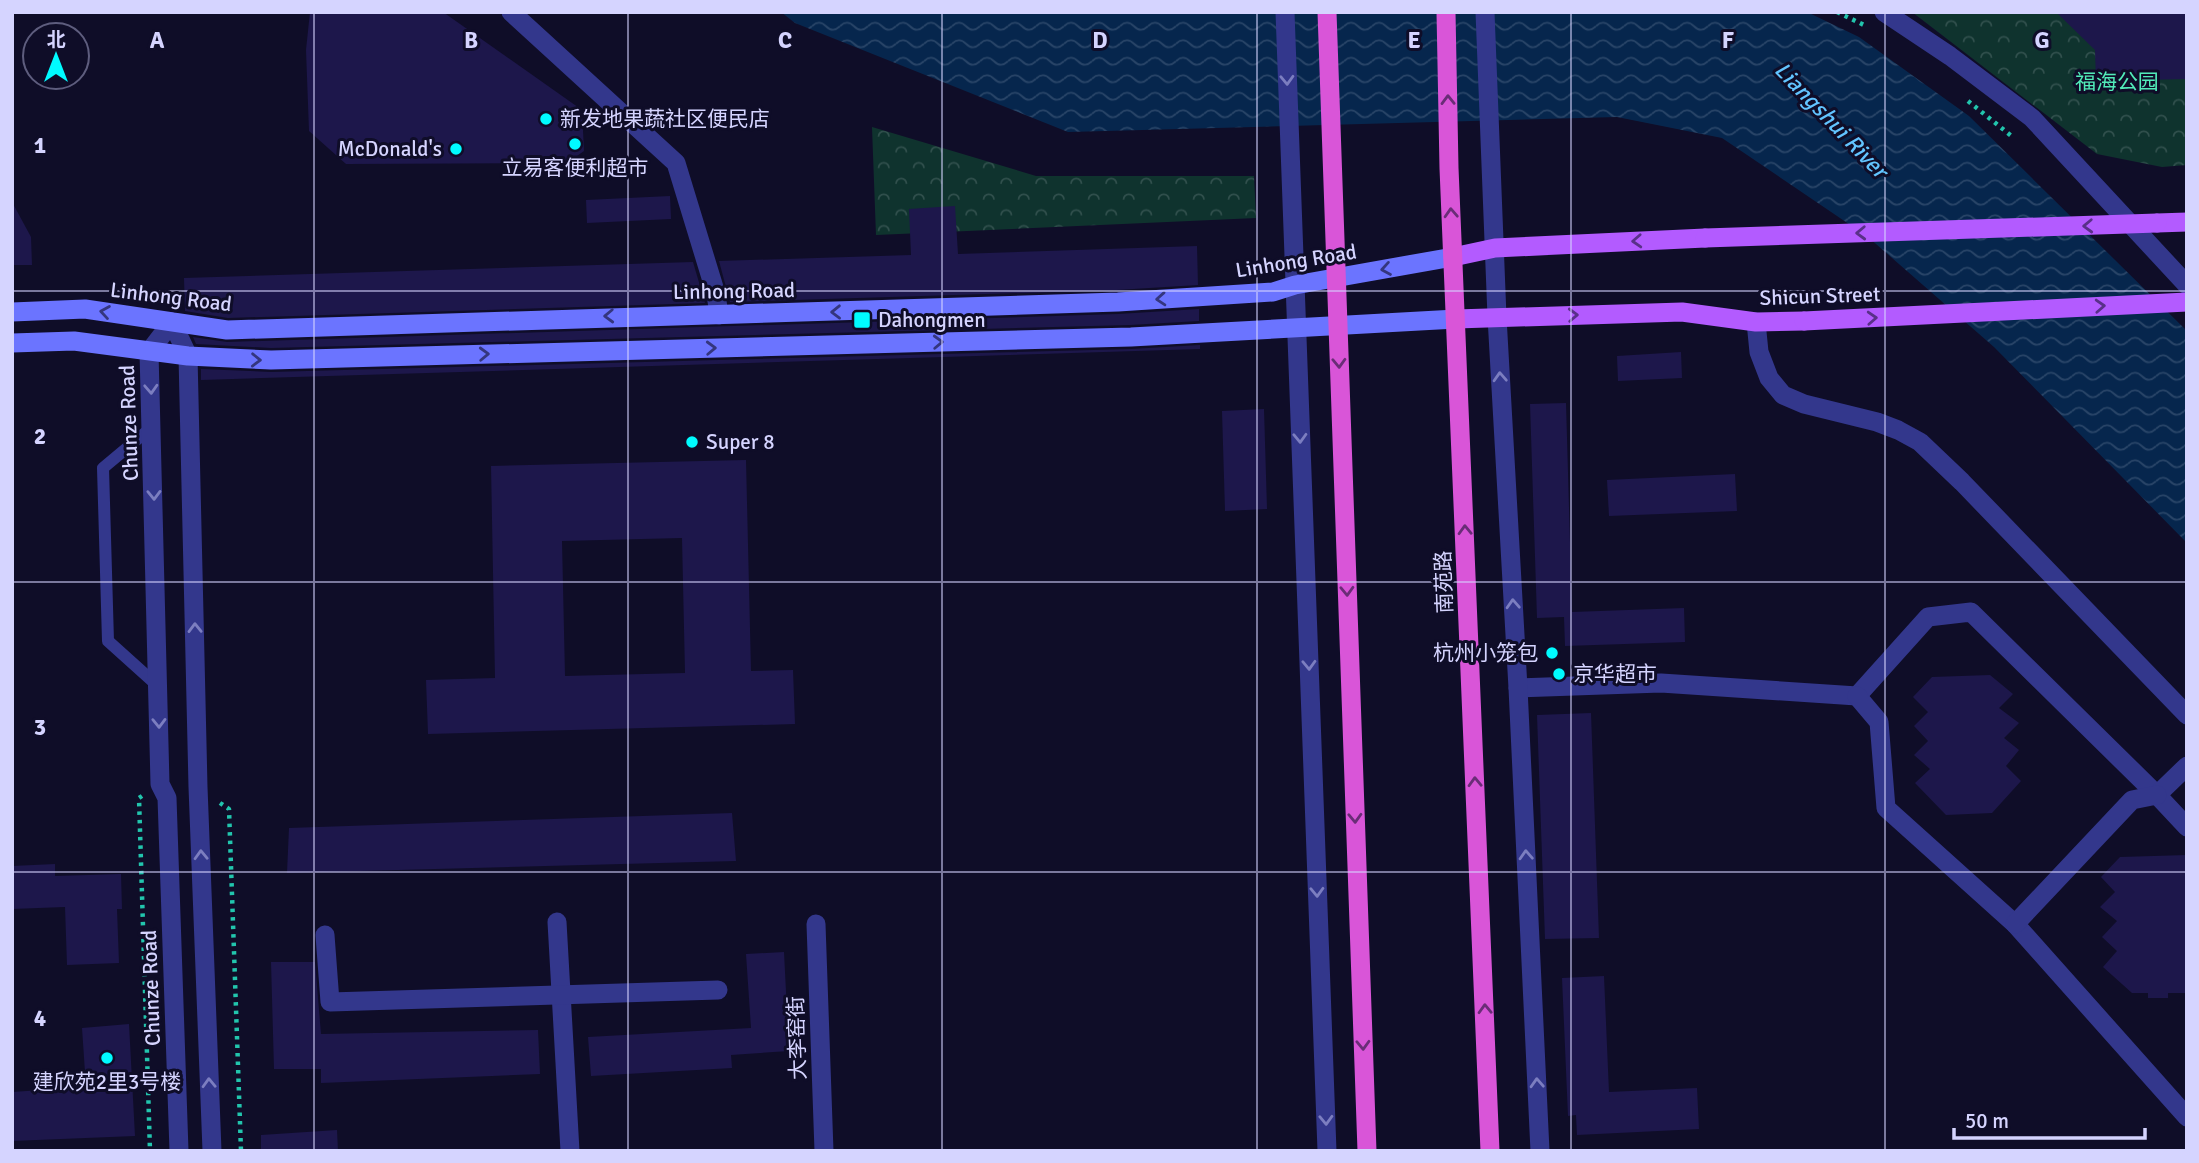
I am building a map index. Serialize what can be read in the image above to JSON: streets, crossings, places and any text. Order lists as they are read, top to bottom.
{
  "streets": {
    "highway": ["南苑路"],
    "main road": ["Linhong Road", "Shicun Street"],
    "street": ["Chunze Road", "大李窑街"]
  },
  "crossings": [
    ["Linhong Road", "Chunze Road"],
    ["Linhong Road", "南苑路"],
    ["Shicun Street", "南苑路"]
  ],
  "water": ["Liangshui River"],
  "parks": ["福海公园"],
  "places": {
    "other": [
      "新发地果蔬社区便民店",
      "立易客便利超市",
      "McDonald's",
      "Super 8",
      "杭州小笼包",
      "京华超市",
      "建欣苑2里3号楼"
    ],
    "transit": ["Dahongmen"]
  },
  "scale_bar": "50 m",
  "north": "top",
  "grid": {
    "columns": [
      "A",
      "B",
      "C",
      "D",
      "E",
      "F",
      "G"
    ],
    "rows": [
      "1",
      "2",
      "3",
      "4"
    ]
  }
}
